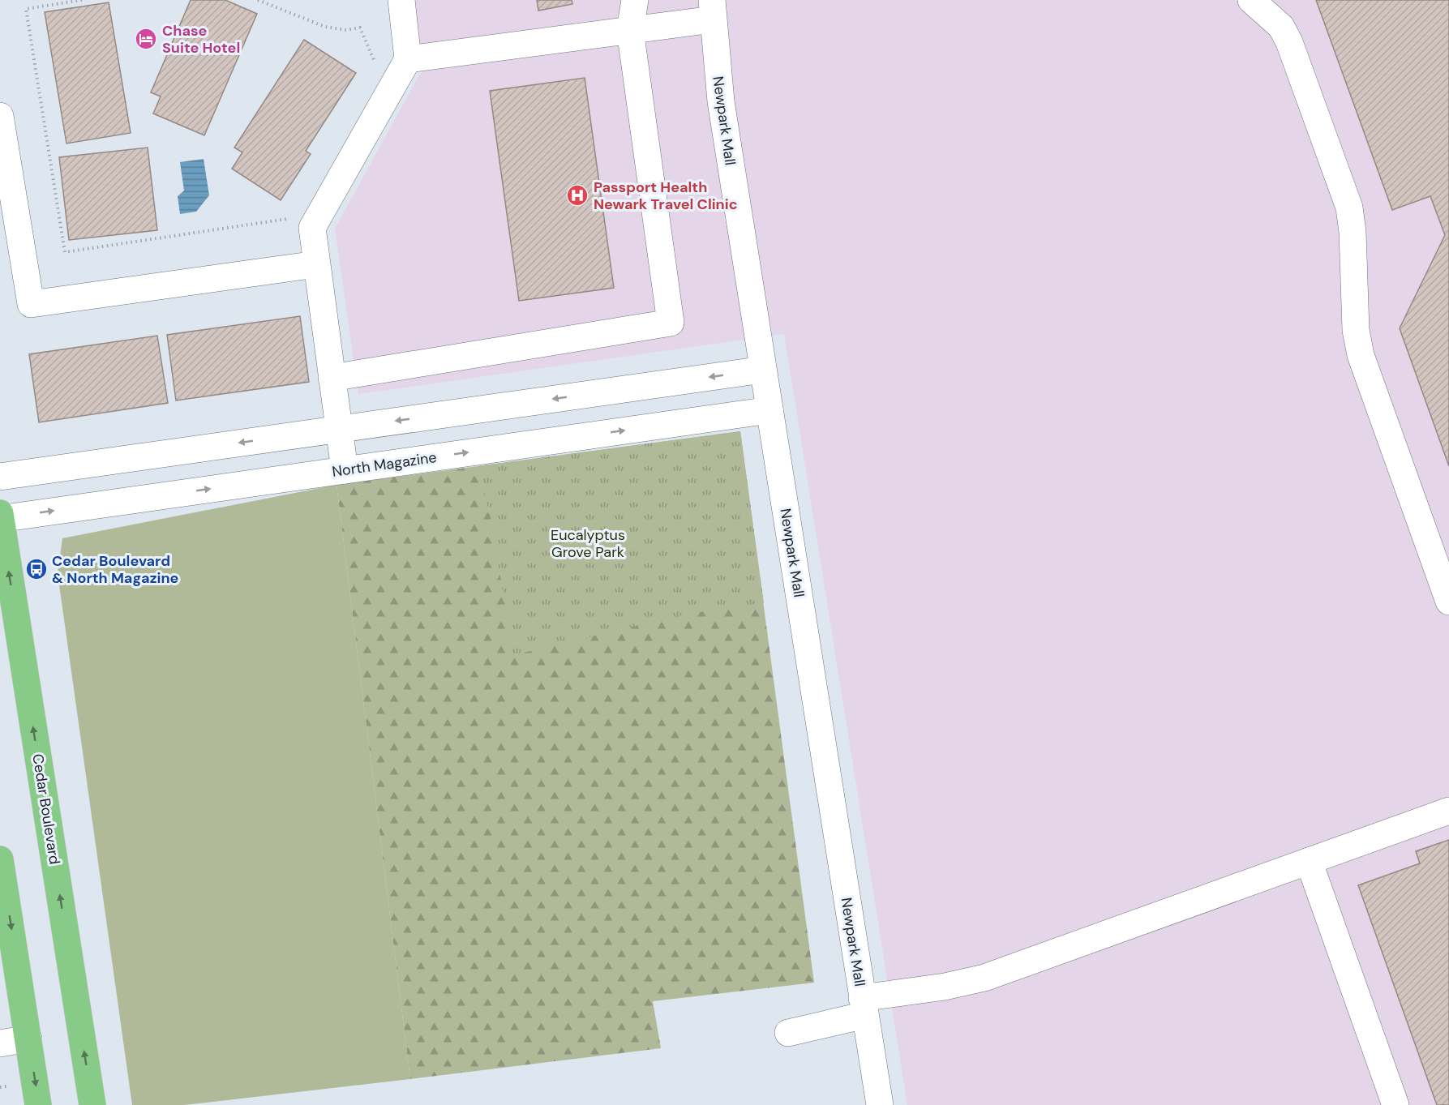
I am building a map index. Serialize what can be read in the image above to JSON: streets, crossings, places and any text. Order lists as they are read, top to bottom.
{
  "streets": {
    "main road": ["Cedar Boulevard"],
    "street": ["Newpark Mall", "North Magazine"]
  },
  "crossings": [
    ["Newpark Mall", "North Magazine"],
    ["North Magazine", "Cedar Boulevard"]
  ],
  "parks": ["Eucalyptus Grove Park"],
  "places": {
    "hotel": ["Chase Suite Hotel"],
    "hospital": ["Passport Health Newark Travel Clinic"],
    "bus stop": ["Cedar Boulevard & North Magazine"]
  }
}
